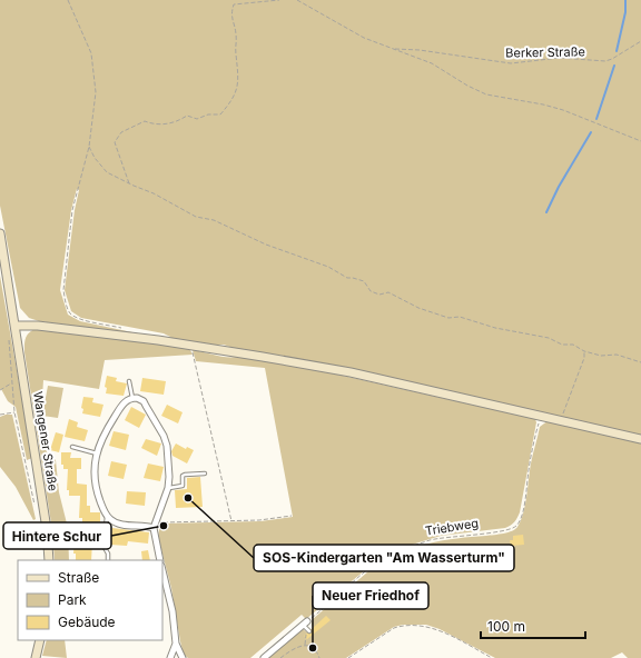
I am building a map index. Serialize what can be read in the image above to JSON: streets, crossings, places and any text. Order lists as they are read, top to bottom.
{
  "streets": {
    "main road": ["Wangener Straße"],
    "path": ["Berker Straße", "Triebweg"]
  },
  "places": ["SOS-Kindergarten \"Am Wasserturm\"", "Hintere Schur", "Neuer Friedhof"],
  "legend": ["Straße", "Park", "Gebäude"],
  "scale_bar": "100 m"
}
